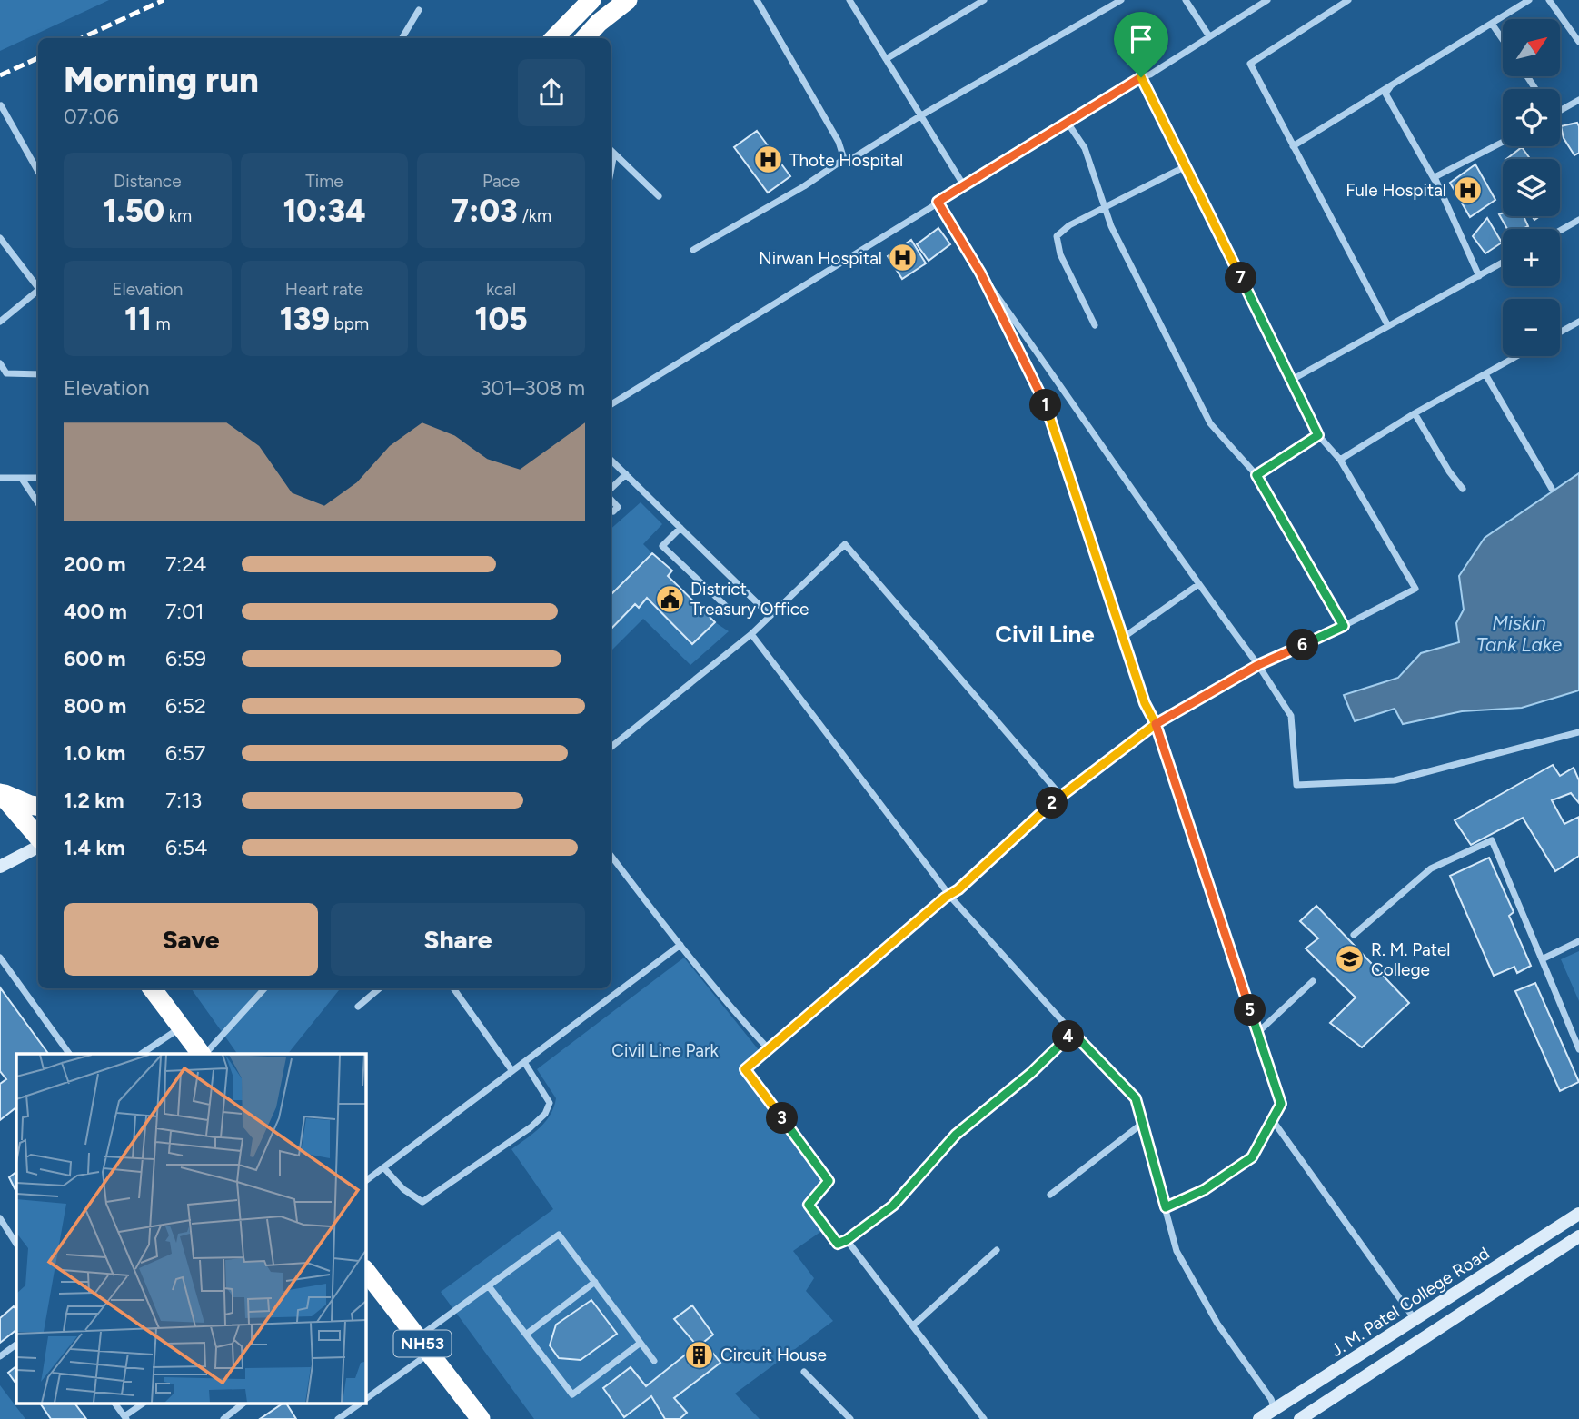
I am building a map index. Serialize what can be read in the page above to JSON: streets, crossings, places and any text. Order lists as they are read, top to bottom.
{
  "streets": {
    "highway": ["NH53"],
    "main road": ["J. M. Patel College Road"]
  },
  "districts": ["Civil Line"],
  "water": ["Miskin Tank Lake"],
  "parks": ["Civil Line Park"],
  "places": {
    "hospital": ["Thote Hospital", "Fule Hospital", "Nirwan Hospital"],
    "public building": ["District Treasury Office"],
    "school or university": ["R. M. Patel College"],
    "building": ["Circuit House"]
  },
  "north": "top right",
  "page": {
    "map_buttons": ["+", "−"],
    "heading": ["Morning run", "07:06"],
    "stats": [
      ["Distance", "1.50 km"],
      ["Time", "10:34"],
      ["Pace", "7:03 /km"],
      ["Elevation", "11 m"],
      ["Heart rate", "139 bpm"],
      ["kcal", "105"]
    ],
    "pins": [
      "7",
      "1",
      "6",
      "2",
      "5",
      "4",
      "3"
    ],
    "chart": ["Elevation", "301–308 m"],
    "list": [
      {
        "name": "200 m",
        "note": "7:24"
      },
      {
        "name": "400 m",
        "note": "7:01"
      },
      {
        "name": "600 m",
        "note": "6:59"
      },
      {
        "name": "800 m",
        "note": "6:52"
      },
      {
        "name": "1.0 km",
        "note": "6:57"
      },
      {
        "name": "1.2 km",
        "note": "7:13"
      },
      {
        "name": "1.4 km",
        "note": "6:54"
      }
    ],
    "buttons": ["Save", "Share"]
  }
}
